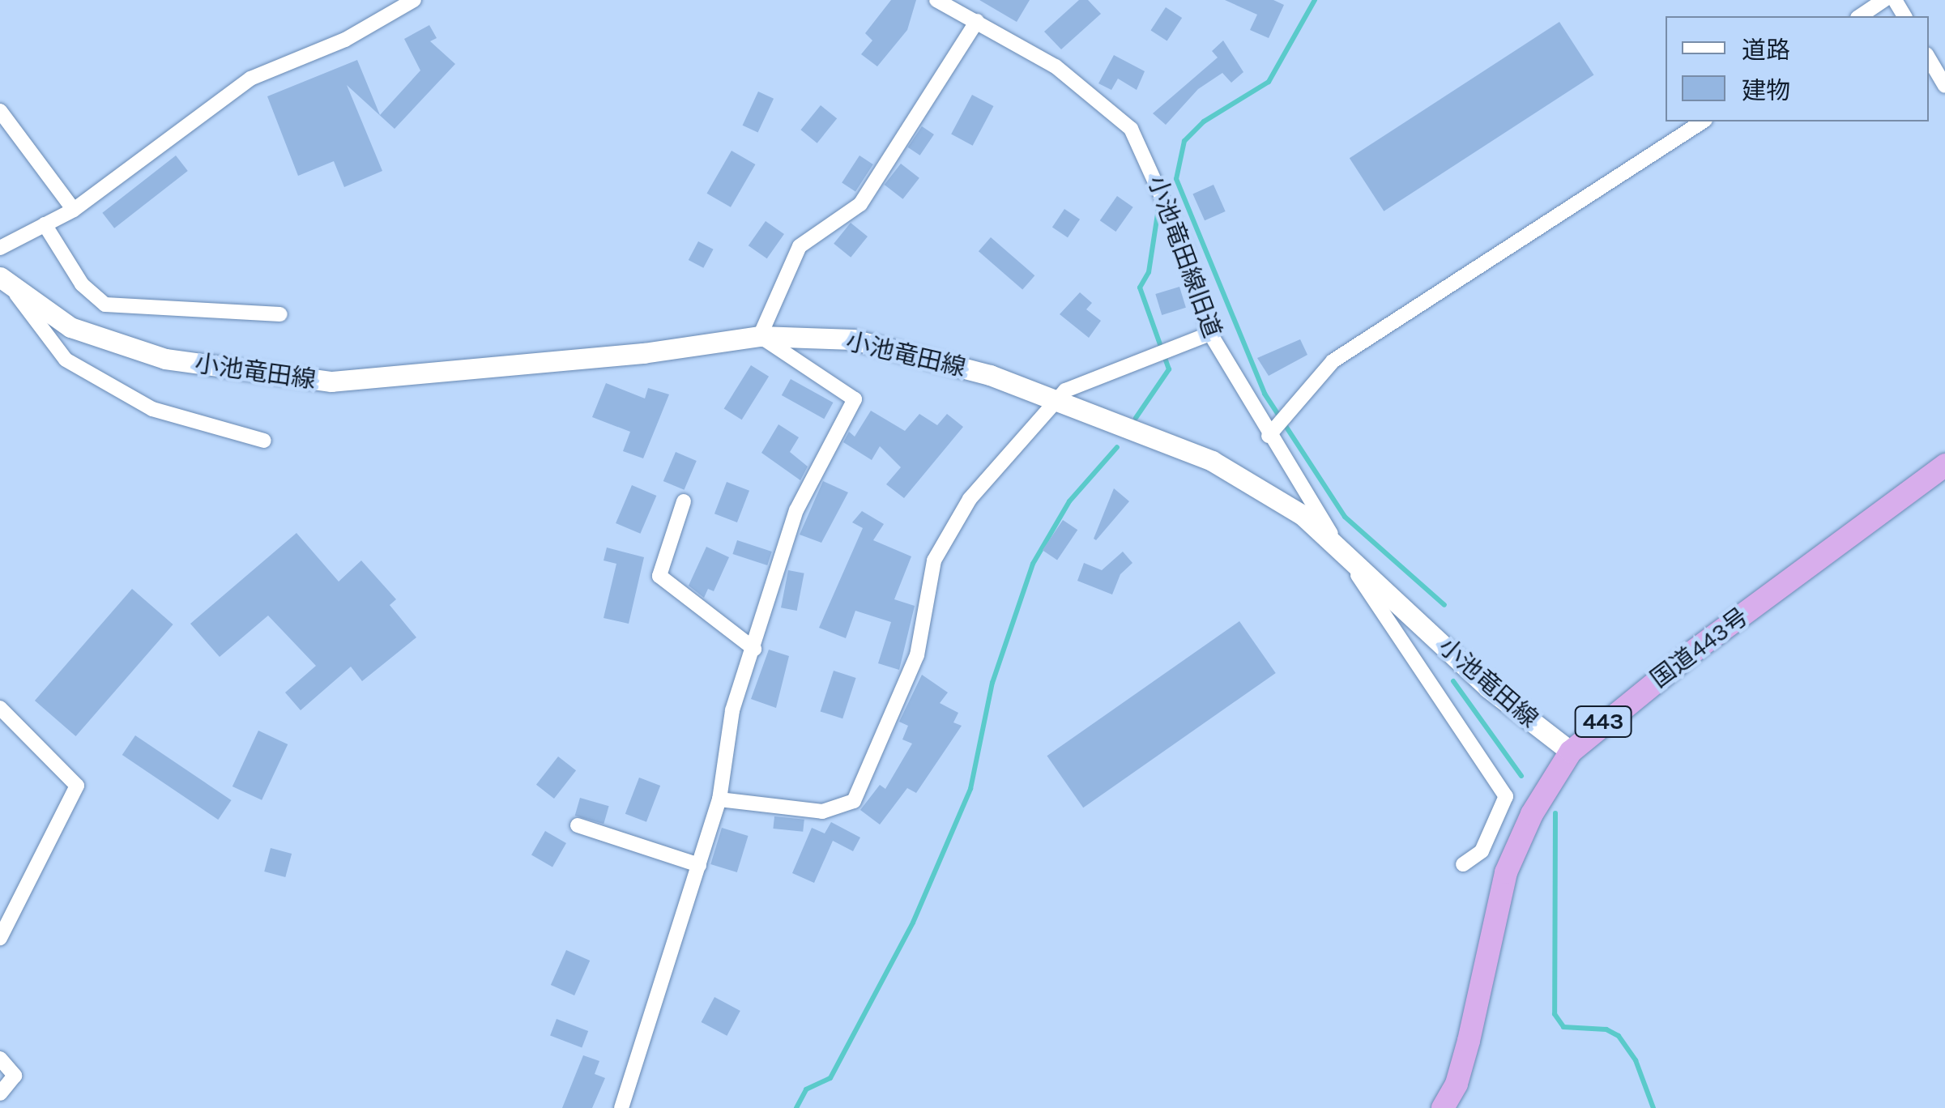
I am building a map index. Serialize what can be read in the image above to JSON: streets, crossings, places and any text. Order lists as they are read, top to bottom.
{
  "streets": {
    "highway": ["国道443号", "443"],
    "main road": ["小池竜田線"],
    "street": ["小池竜田線旧道"]
  },
  "crossings": [
    ["小池竜田線旧道", "小池竜田線"],
    ["小池竜田線", "国道443号"]
  ],
  "legend": ["道路", "建物"]
}
